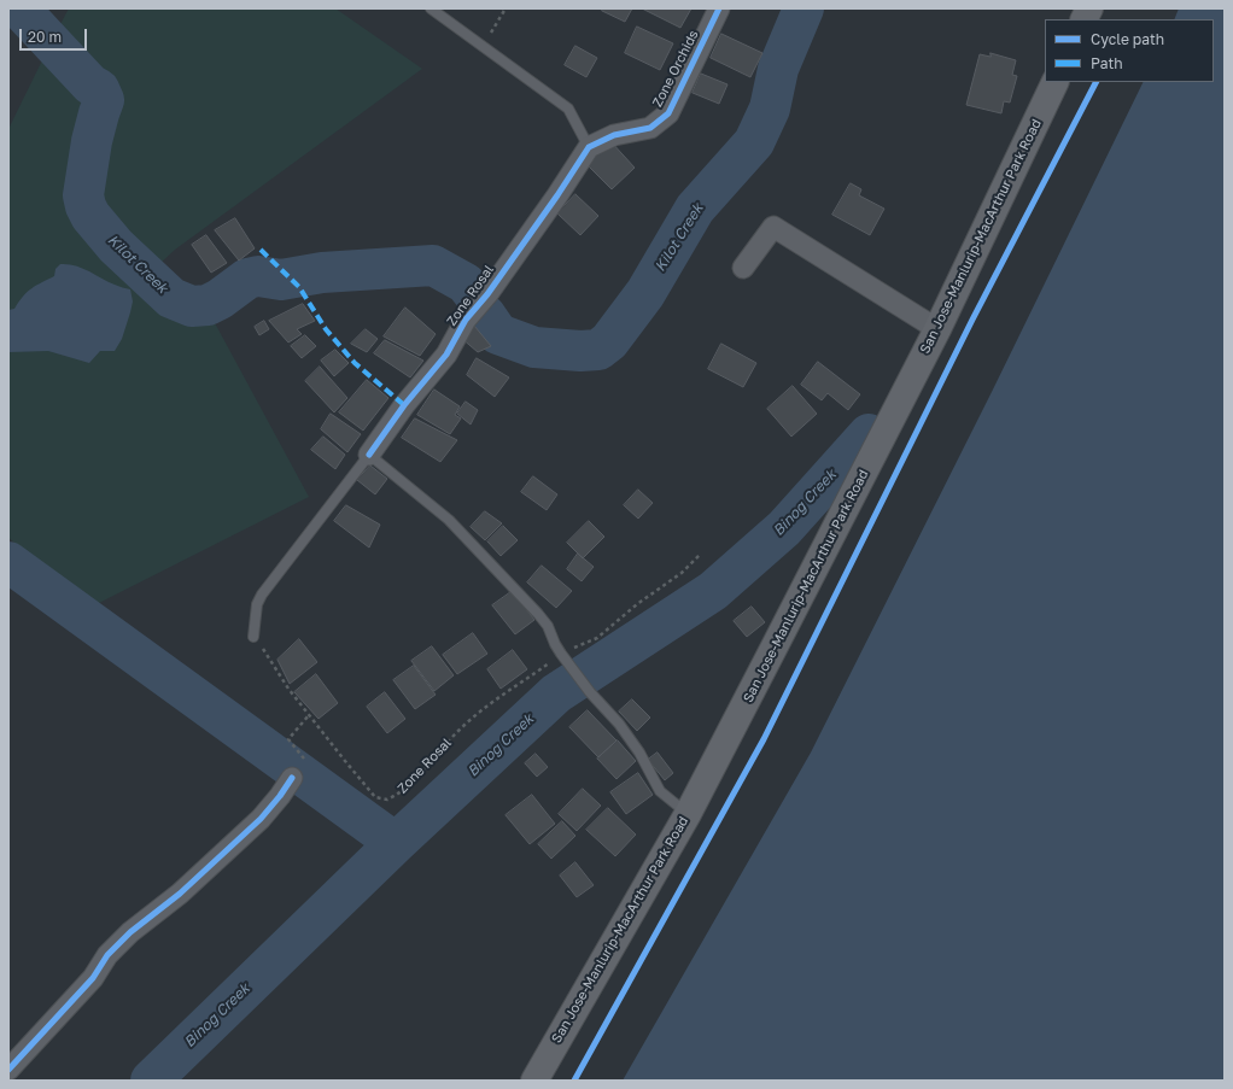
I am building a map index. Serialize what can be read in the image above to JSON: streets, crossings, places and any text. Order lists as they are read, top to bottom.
{
  "streets": {
    "main road": ["San Jose-Manlurip-MacArthur Park Road"],
    "street": ["Zone Orchids", "Zone Rosal"]
  },
  "crossings": [
    ["Zone Orchids", "Zone Rosal"]
  ],
  "water": ["Kilot Creek", "Binog Creek"],
  "legend": ["Cycle path", "Path"],
  "scale_bar": "20 m"
}
